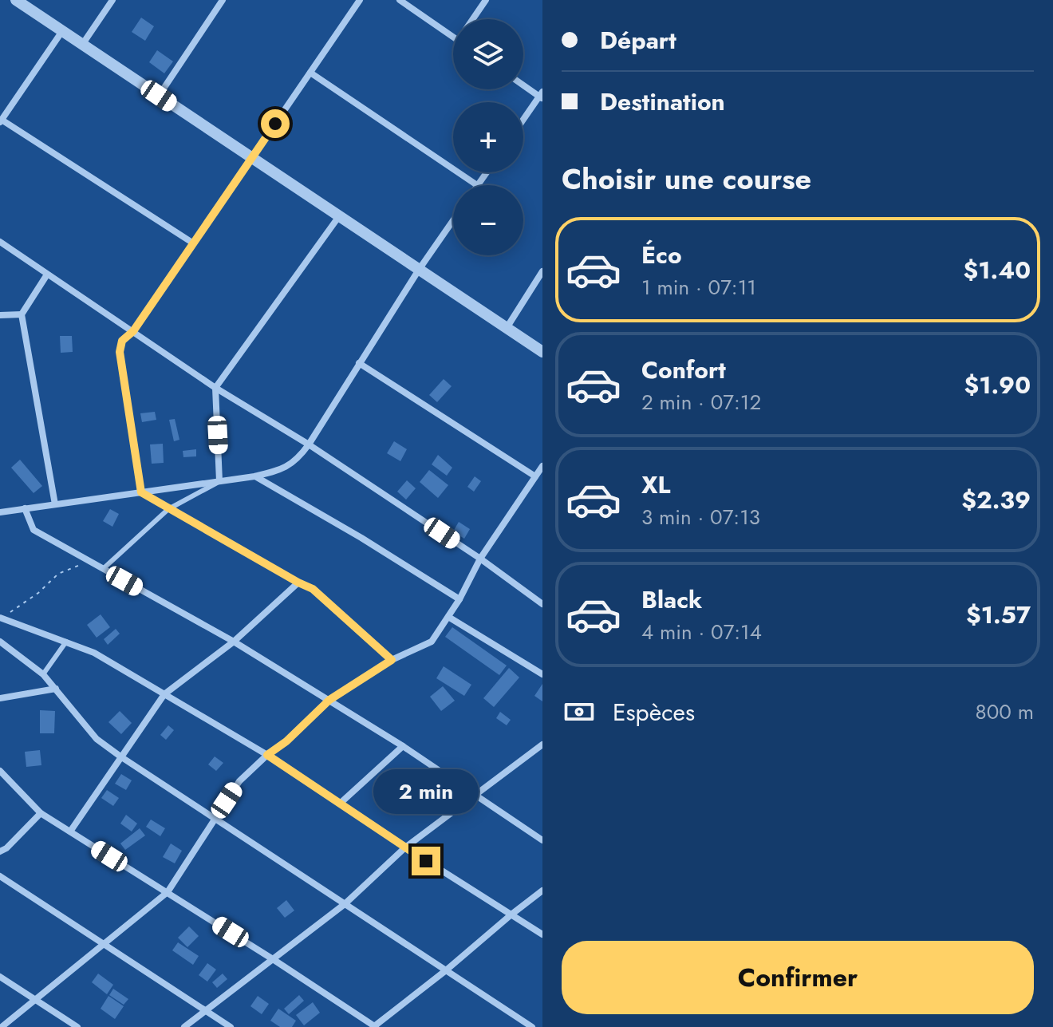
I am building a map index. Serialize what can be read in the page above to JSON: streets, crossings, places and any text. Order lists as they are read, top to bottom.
{
  "page": {
    "banner": ["Départ", "Destination"],
    "map_buttons": ["+", "−"],
    "heading": "Choisir une course",
    "list": [
      {
        "name": "Éco",
        "note": "1 min · 07:11",
        "value": "$1.40"
      },
      {
        "name": "Confort",
        "note": "2 min · 07:12",
        "value": "$1.90"
      },
      {
        "name": "XL",
        "note": "3 min · 07:13",
        "value": "$2.39"
      },
      {
        "name": "Black",
        "note": "4 min · 07:14",
        "value": "$1.57"
      }
    ],
    "pay": ["Espèces", "800 m"],
    "bubble": "2 min",
    "buttons": "Confirmer"
  }
}
